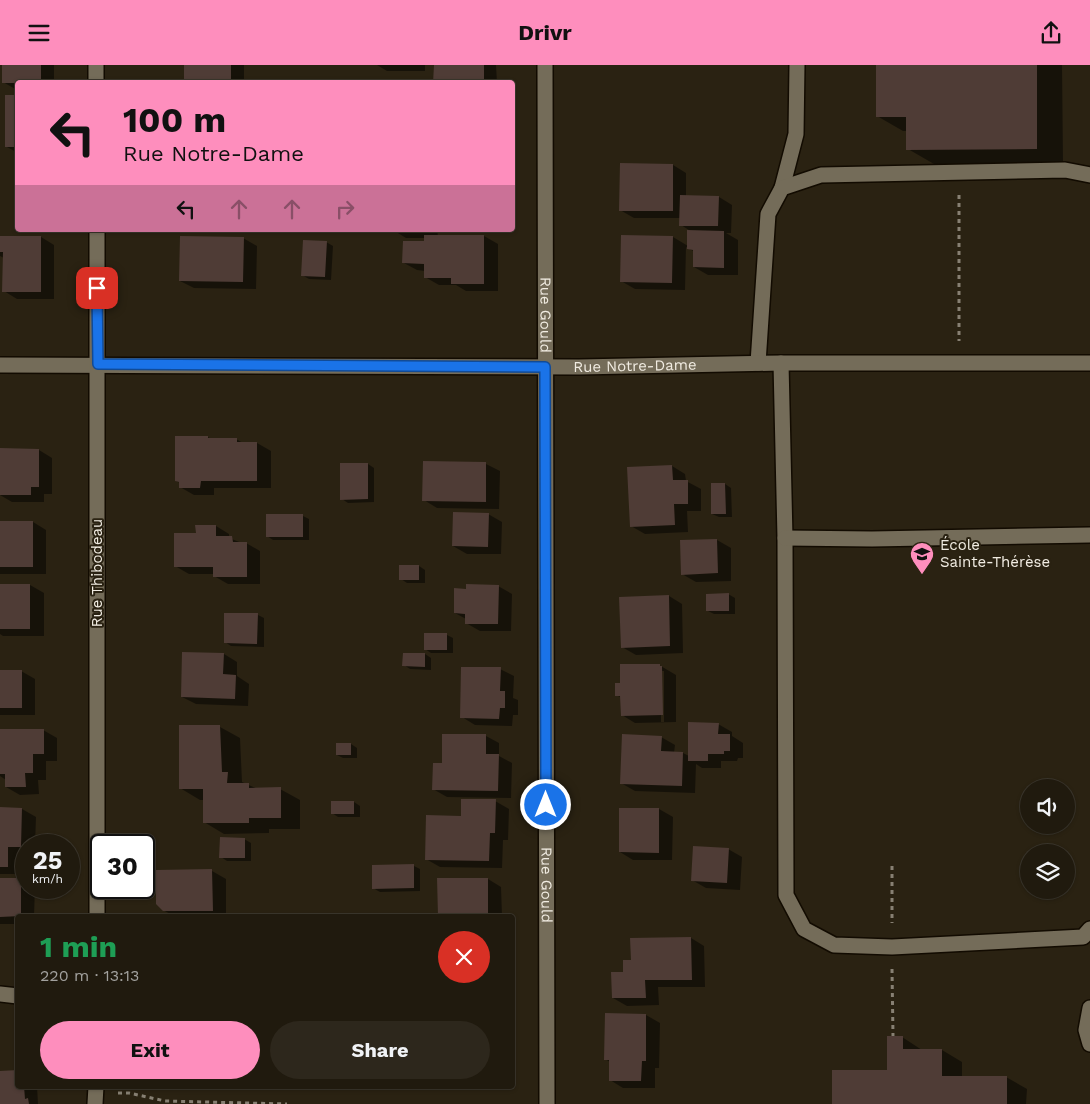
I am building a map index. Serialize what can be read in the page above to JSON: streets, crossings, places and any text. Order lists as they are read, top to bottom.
{
  "streets": {
    "street": ["Rue Gould", "Rue Notre-Dame", "Rue Thibodeau"]
  },
  "crossings": [
    ["Rue Gould", "Rue Notre-Dame"],
    ["Rue Notre-Dame", "Rue Thibodeau"]
  ],
  "places": {
    "school or university": ["École Sainte-Thérèse"]
  },
  "page": {
    "header": "Drivr",
    "turn": ["100 m", "Rue Notre-Dame"],
    "speed": "25 km/h",
    "limit": "30",
    "heading": ["1 min", "220 m · 13:13"],
    "buttons": ["Exit", "Share"]
  }
}
